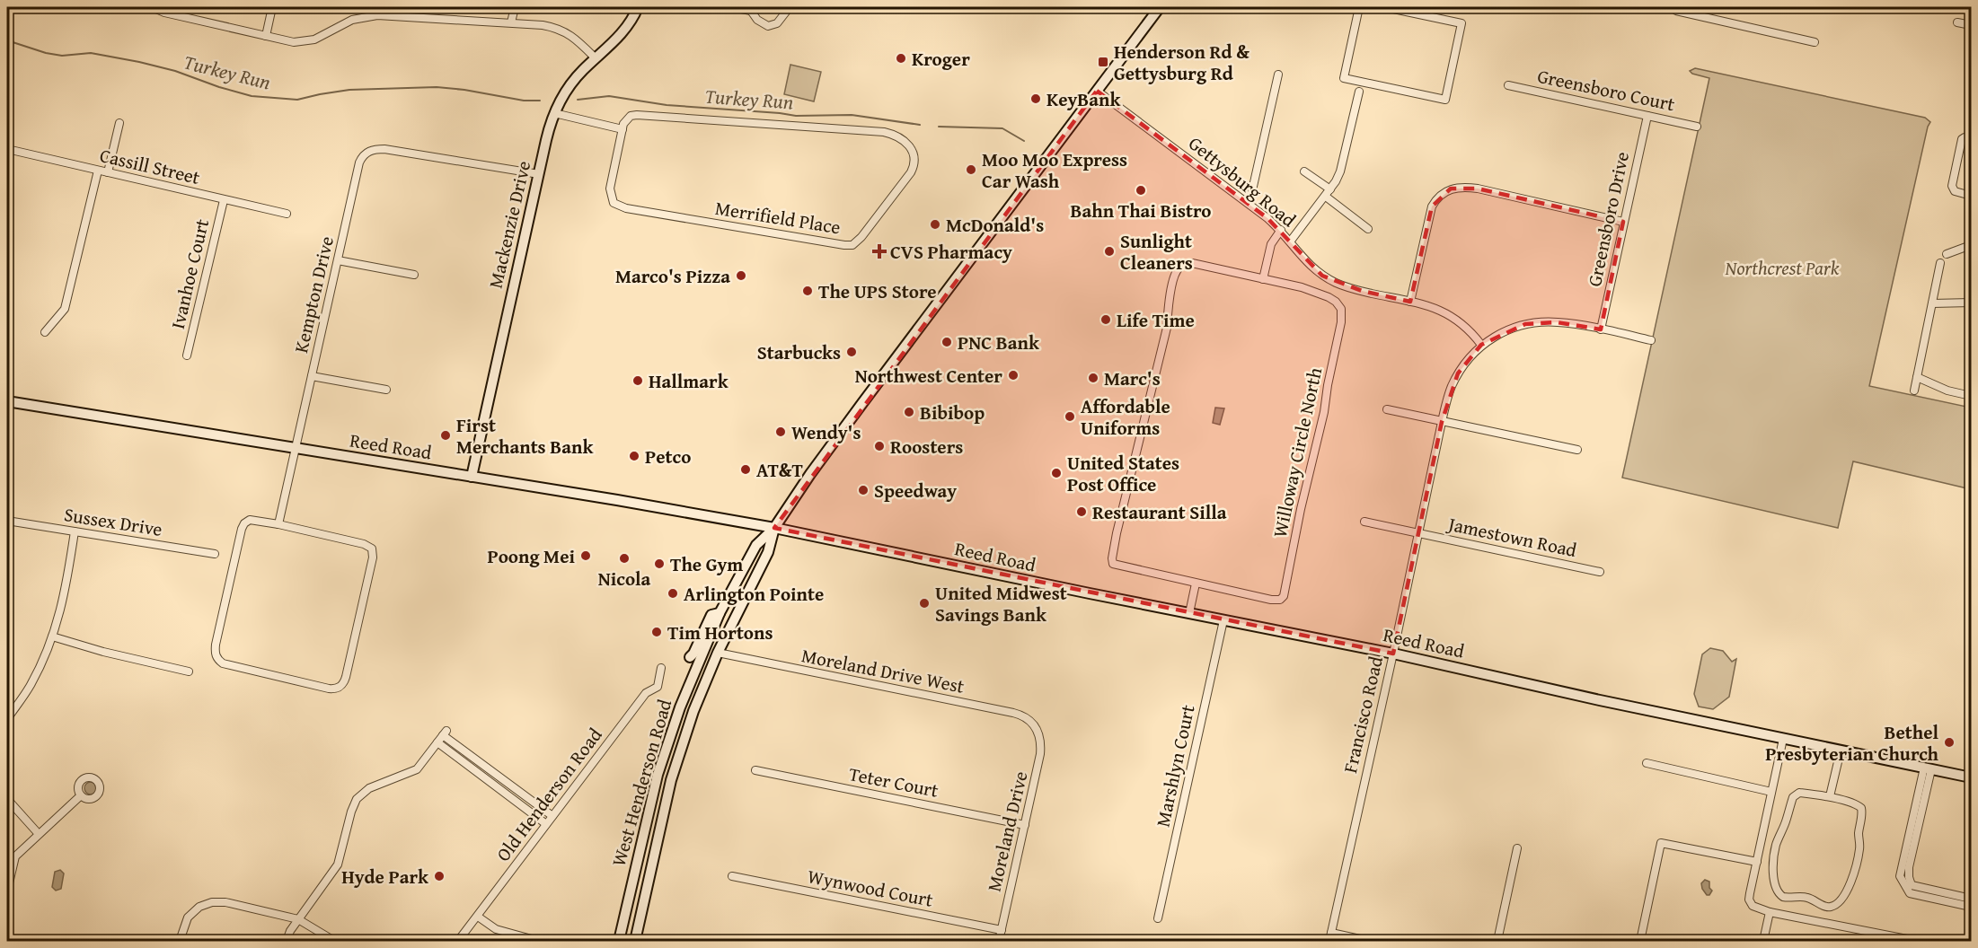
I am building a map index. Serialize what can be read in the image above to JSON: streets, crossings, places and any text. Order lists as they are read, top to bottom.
{
  "streets": {
    "main road": ["Mackenzie Drive", "Reed Road", "West Henderson Road"],
    "street": [
      "Greensboro Court",
      "Cassill Street",
      "Gettysburg Road",
      "Merrifield Place",
      "Greensboro Drive",
      "Ivanhoe Court",
      "Kempton Drive",
      "Willoway Circle North",
      "Sussex Drive",
      "Jamestown Road",
      "Moreland Drive West",
      "Francisco Road",
      "Marshlyn Court",
      "Teter Court",
      "Old Henderson Road",
      "Moreland Drive",
      "Wynwood Court"
    ]
  },
  "crossings": [
    ["Greensboro Court", "Greensboro Drive"],
    ["Cassill Street", "Ivanhoe Court"],
    ["Gettysburg Road", "Francisco Road"],
    ["Gettysburg Road", "West Henderson Road"],
    ["Mackenzie Drive", "Kempton Drive"],
    ["Mackenzie Drive", "Reed Road"],
    ["Kempton Drive", "Reed Road"],
    ["Reed Road", "Francisco Road"],
    ["Reed Road", "Marshlyn Court"],
    ["Reed Road", "West Henderson Road"],
    ["Jamestown Road", "Francisco Road"],
    ["Moreland Drive West", "West Henderson Road"],
    ["Moreland Drive West", "Moreland Drive"],
    ["Teter Court", "Moreland Drive"],
    ["Moreland Drive", "Wynwood Court"]
  ],
  "water": ["Turkey Run"],
  "parks": ["Northcrest Park"],
  "places": {
    "other": [
      "Kroger",
      "KeyBank",
      "Moo Moo Express Car Wash",
      "Bahn Thai Bistro",
      "McDonald's",
      "Sunlight Cleaners",
      "Marco's Pizza",
      "The UPS Store",
      "Life Time",
      "PNC Bank",
      "Starbucks",
      "Northwest Center",
      "Marc's",
      "Hallmark",
      "Bibibop",
      "Affordable Uniforms",
      "Wendy's",
      "First Merchants Bank",
      "Roosters",
      "Petco",
      "AT&T",
      "United States Post Office",
      "Speedway",
      "Restaurant Silla",
      "Poong Mei",
      "Nicola",
      "The Gym",
      "Arlington Pointe",
      "United Midwest Savings Bank",
      "Tim Hortons",
      "Bethel Presbyterian Church",
      "Hyde Park"
    ],
    "transit": ["Henderson Rd & Gettysburg Rd"],
    "health": ["CVS Pharmacy"]
  }
}
